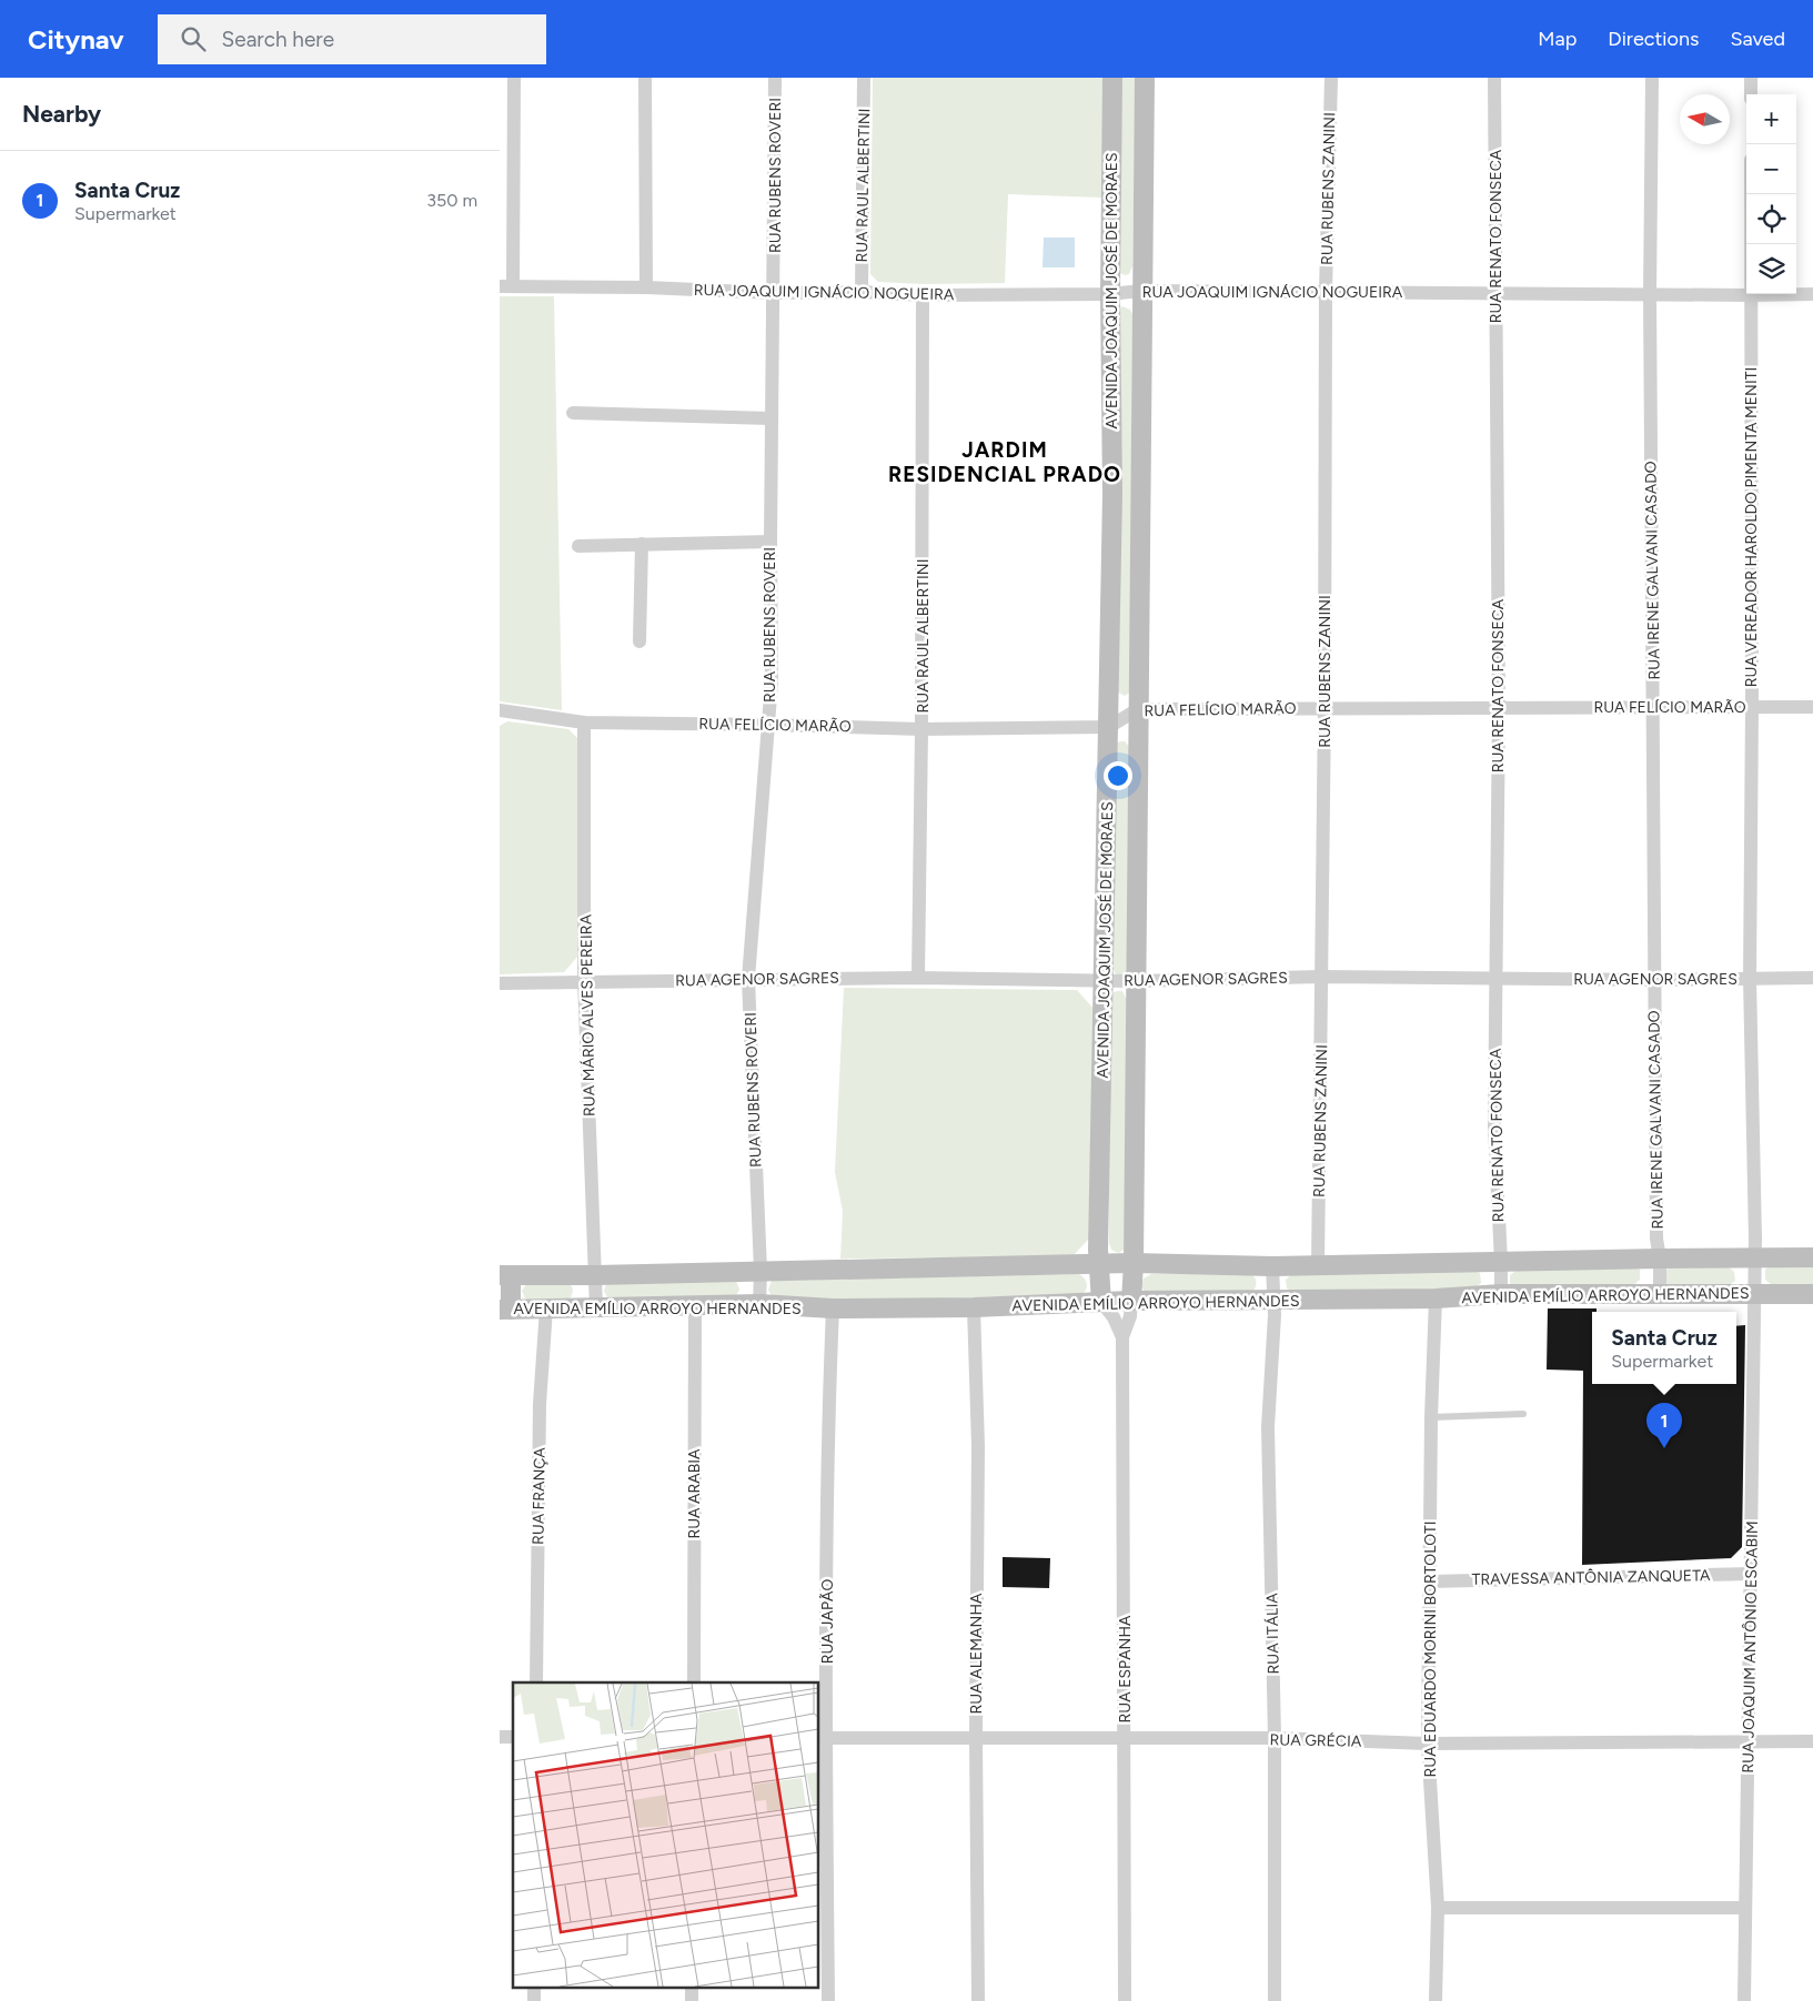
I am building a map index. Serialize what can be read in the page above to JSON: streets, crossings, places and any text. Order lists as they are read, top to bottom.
{
  "streets": {
    "main road": ["AVENIDA JOAQUIM JOSÉ DE MORAES", "AVENIDA EMÍLIO ARROYO HERNANDES"],
    "street": [
      "RUA RUBENS ROVERI",
      "RUA RAUL ALBERTINI",
      "RUA RUBENS ZANINI",
      "RUA RENATO FONSECA",
      "RUA JOAQUIM IGNÁCIO NOGUEIRA",
      "RUA VEREADOR HAROLDO PIMENTA MENITI",
      "RUA IRENE GALVANI CASADO",
      "RUA FELÍCIO MARÃO",
      "RUA AGENOR SAGRES",
      "RUA MÁRIO ALVES PEREIRA",
      "RUA ARABIA",
      "RUA FRANÇA",
      "TRAVESSA ANTÔNIA ZANQUETA",
      "RUA JAPÃO",
      "RUA ITÁLIA",
      "RUA JOAQUIM ANTÔNIO ESCABIM",
      "RUA EDUARDO MORINI BORTOLOTI",
      "RUA ALEMANHA",
      "RUA ESPANHA",
      "RUA GRÉCIA"
    ]
  },
  "crossings": [
    ["RUA RUBENS ROVERI", "RUA JOAQUIM IGNÁCIO NOGUEIRA"],
    ["RUA RUBENS ROVERI", "RUA FELÍCIO MARÃO"],
    ["RUA RUBENS ROVERI", "RUA AGENOR SAGRES"],
    ["RUA RUBENS ROVERI", "AVENIDA EMÍLIO ARROYO HERNANDES"],
    ["RUA RAUL ALBERTINI", "RUA JOAQUIM IGNÁCIO NOGUEIRA"],
    ["RUA RAUL ALBERTINI", "RUA FELÍCIO MARÃO"],
    ["RUA RAUL ALBERTINI", "RUA AGENOR SAGRES"],
    ["RUA RUBENS ZANINI", "RUA JOAQUIM IGNÁCIO NOGUEIRA"],
    ["RUA RUBENS ZANINI", "RUA FELÍCIO MARÃO"],
    ["RUA RUBENS ZANINI", "RUA AGENOR SAGRES"],
    ["RUA RENATO FONSECA", "RUA JOAQUIM IGNÁCIO NOGUEIRA"],
    ["RUA RENATO FONSECA", "RUA FELÍCIO MARÃO"],
    ["RUA RENATO FONSECA", "RUA AGENOR SAGRES"],
    ["RUA RENATO FONSECA", "AVENIDA EMÍLIO ARROYO HERNANDES"],
    ["AVENIDA JOAQUIM JOSÉ DE MORAES", "RUA JOAQUIM IGNÁCIO NOGUEIRA"],
    ["AVENIDA JOAQUIM JOSÉ DE MORAES", "RUA FELÍCIO MARÃO"],
    ["AVENIDA JOAQUIM JOSÉ DE MORAES", "RUA AGENOR SAGRES"],
    ["AVENIDA JOAQUIM JOSÉ DE MORAES", "AVENIDA EMÍLIO ARROYO HERNANDES"],
    ["AVENIDA JOAQUIM JOSÉ DE MORAES", "RUA ESPANHA"],
    ["RUA JOAQUIM IGNÁCIO NOGUEIRA", "RUA VEREADOR HAROLDO PIMENTA MENITI"],
    ["RUA JOAQUIM IGNÁCIO NOGUEIRA", "RUA IRENE GALVANI CASADO"],
    ["RUA VEREADOR HAROLDO PIMENTA MENITI", "RUA FELÍCIO MARÃO"],
    ["RUA VEREADOR HAROLDO PIMENTA MENITI", "RUA AGENOR SAGRES"],
    ["RUA VEREADOR HAROLDO PIMENTA MENITI", "AVENIDA EMÍLIO ARROYO HERNANDES"],
    ["RUA VEREADOR HAROLDO PIMENTA MENITI", "RUA JOAQUIM ANTÔNIO ESCABIM"],
    ["RUA IRENE GALVANI CASADO", "RUA FELÍCIO MARÃO"],
    ["RUA IRENE GALVANI CASADO", "RUA AGENOR SAGRES"],
    ["RUA IRENE GALVANI CASADO", "AVENIDA EMÍLIO ARROYO HERNANDES"],
    ["RUA FELÍCIO MARÃO", "RUA MÁRIO ALVES PEREIRA"],
    ["RUA AGENOR SAGRES", "RUA MÁRIO ALVES PEREIRA"],
    ["RUA MÁRIO ALVES PEREIRA", "AVENIDA EMÍLIO ARROYO HERNANDES"],
    ["AVENIDA EMÍLIO ARROYO HERNANDES", "RUA ARABIA"],
    ["AVENIDA EMÍLIO ARROYO HERNANDES", "RUA FRANÇA"],
    ["AVENIDA EMÍLIO ARROYO HERNANDES", "RUA JAPÃO"],
    ["AVENIDA EMÍLIO ARROYO HERNANDES", "RUA ITÁLIA"],
    ["AVENIDA EMÍLIO ARROYO HERNANDES", "RUA JOAQUIM ANTÔNIO ESCABIM"],
    ["AVENIDA EMÍLIO ARROYO HERNANDES", "RUA EDUARDO MORINI BORTOLOTI"],
    ["AVENIDA EMÍLIO ARROYO HERNANDES", "RUA ALEMANHA"],
    ["AVENIDA EMÍLIO ARROYO HERNANDES", "RUA ESPANHA"],
    ["TRAVESSA ANTÔNIA ZANQUETA", "RUA JOAQUIM ANTÔNIO ESCABIM"],
    ["TRAVESSA ANTÔNIA ZANQUETA", "RUA EDUARDO MORINI BORTOLOTI"],
    ["RUA JAPÃO", "RUA GRÉCIA"],
    ["RUA ITÁLIA", "RUA GRÉCIA"],
    ["RUA JOAQUIM ANTÔNIO ESCABIM", "RUA GRÉCIA"],
    ["RUA EDUARDO MORINI BORTOLOTI", "RUA GRÉCIA"],
    ["RUA ALEMANHA", "RUA GRÉCIA"],
    ["RUA ESPANHA", "RUA GRÉCIA"]
  ],
  "districts": ["JARDIM RESIDENCIAL PRADO"],
  "north": "left",
  "page": {
    "header": "Citynav",
    "search": "Search here",
    "nav": ["Map", "Directions", "Saved"],
    "heading": "Nearby",
    "map_buttons": ["+", "−"],
    "list": [
      {
        "mark": "1",
        "name": "Santa Cruz",
        "note": "Supermarket",
        "value": "350 m"
      }
    ],
    "popup": ["Santa Cruz", "Supermarket"],
    "pins": "1"
  }
}
